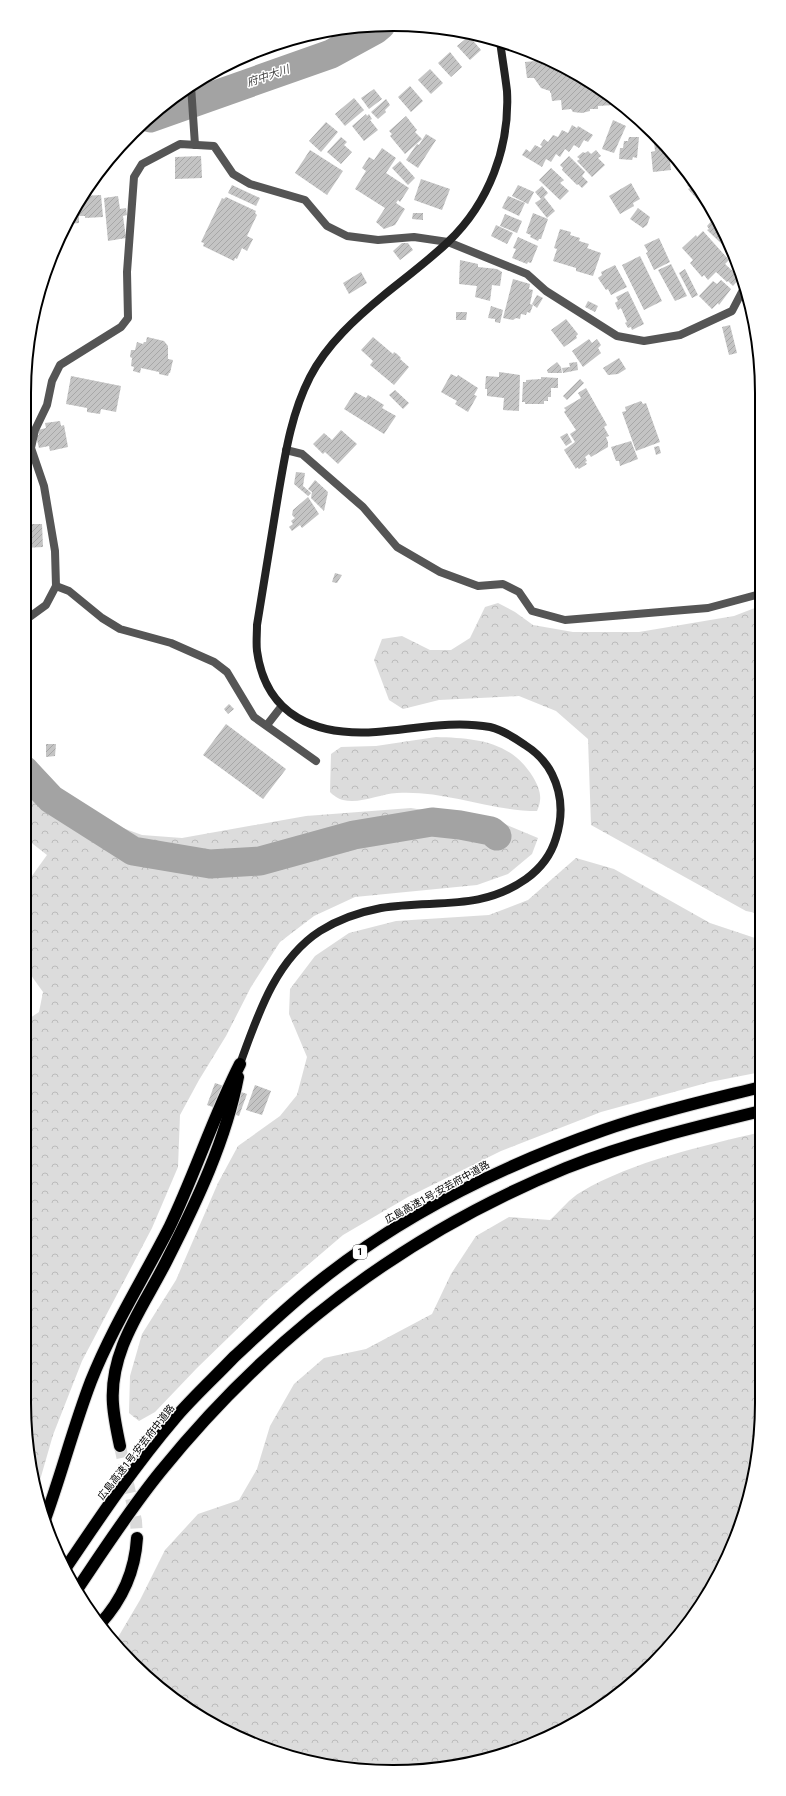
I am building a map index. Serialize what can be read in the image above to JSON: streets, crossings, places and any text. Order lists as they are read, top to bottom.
{
  "streets": {
    "highway": ["広島高速1号;安芸府中道路", "1"]
  },
  "water": ["府中大川"]
}
